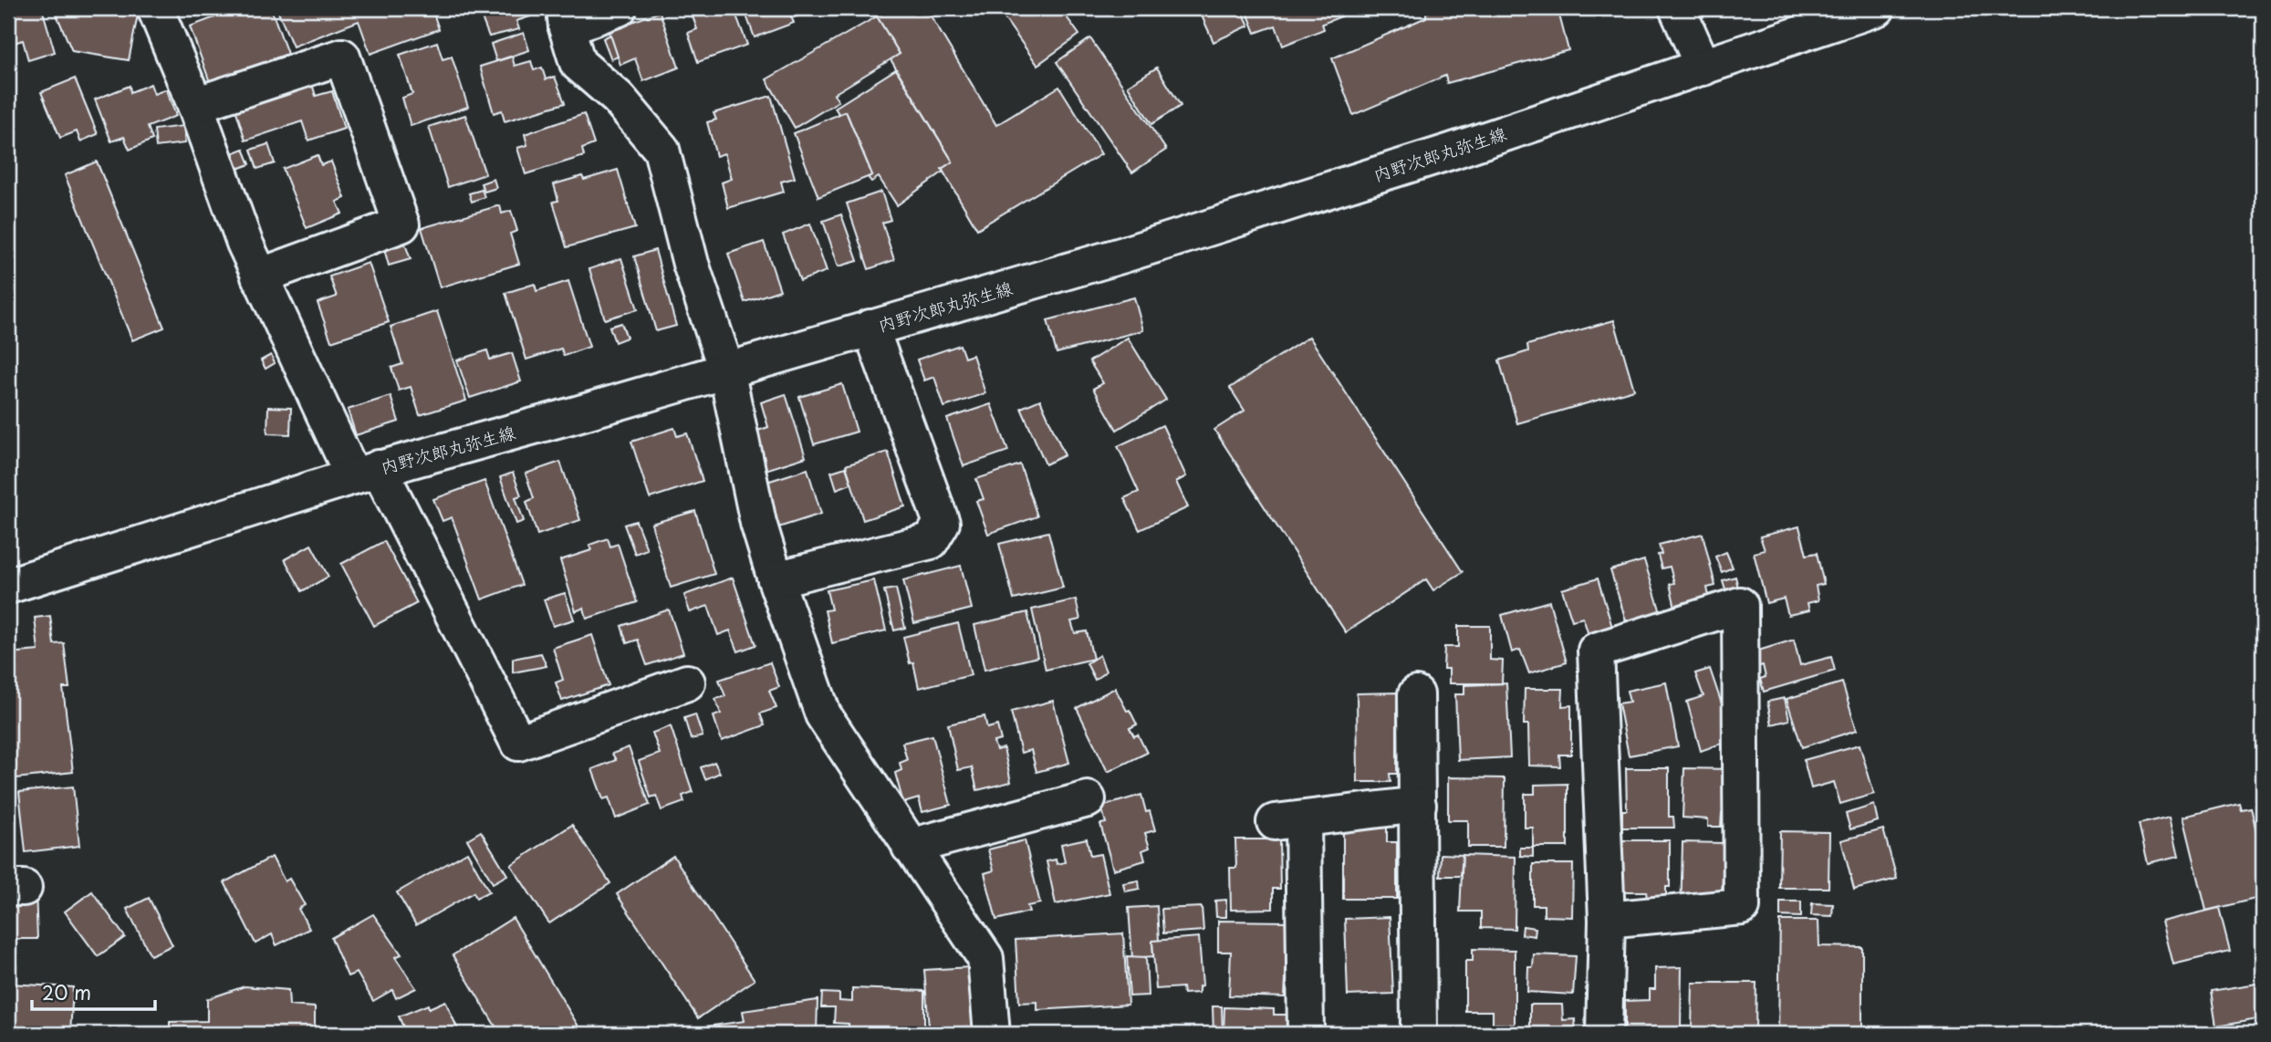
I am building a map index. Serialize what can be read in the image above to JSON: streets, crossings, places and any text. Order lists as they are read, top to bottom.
{
  "streets": {
    "street": ["内野次郎丸弥生線"]
  },
  "scale_bar": "20 m"
}
